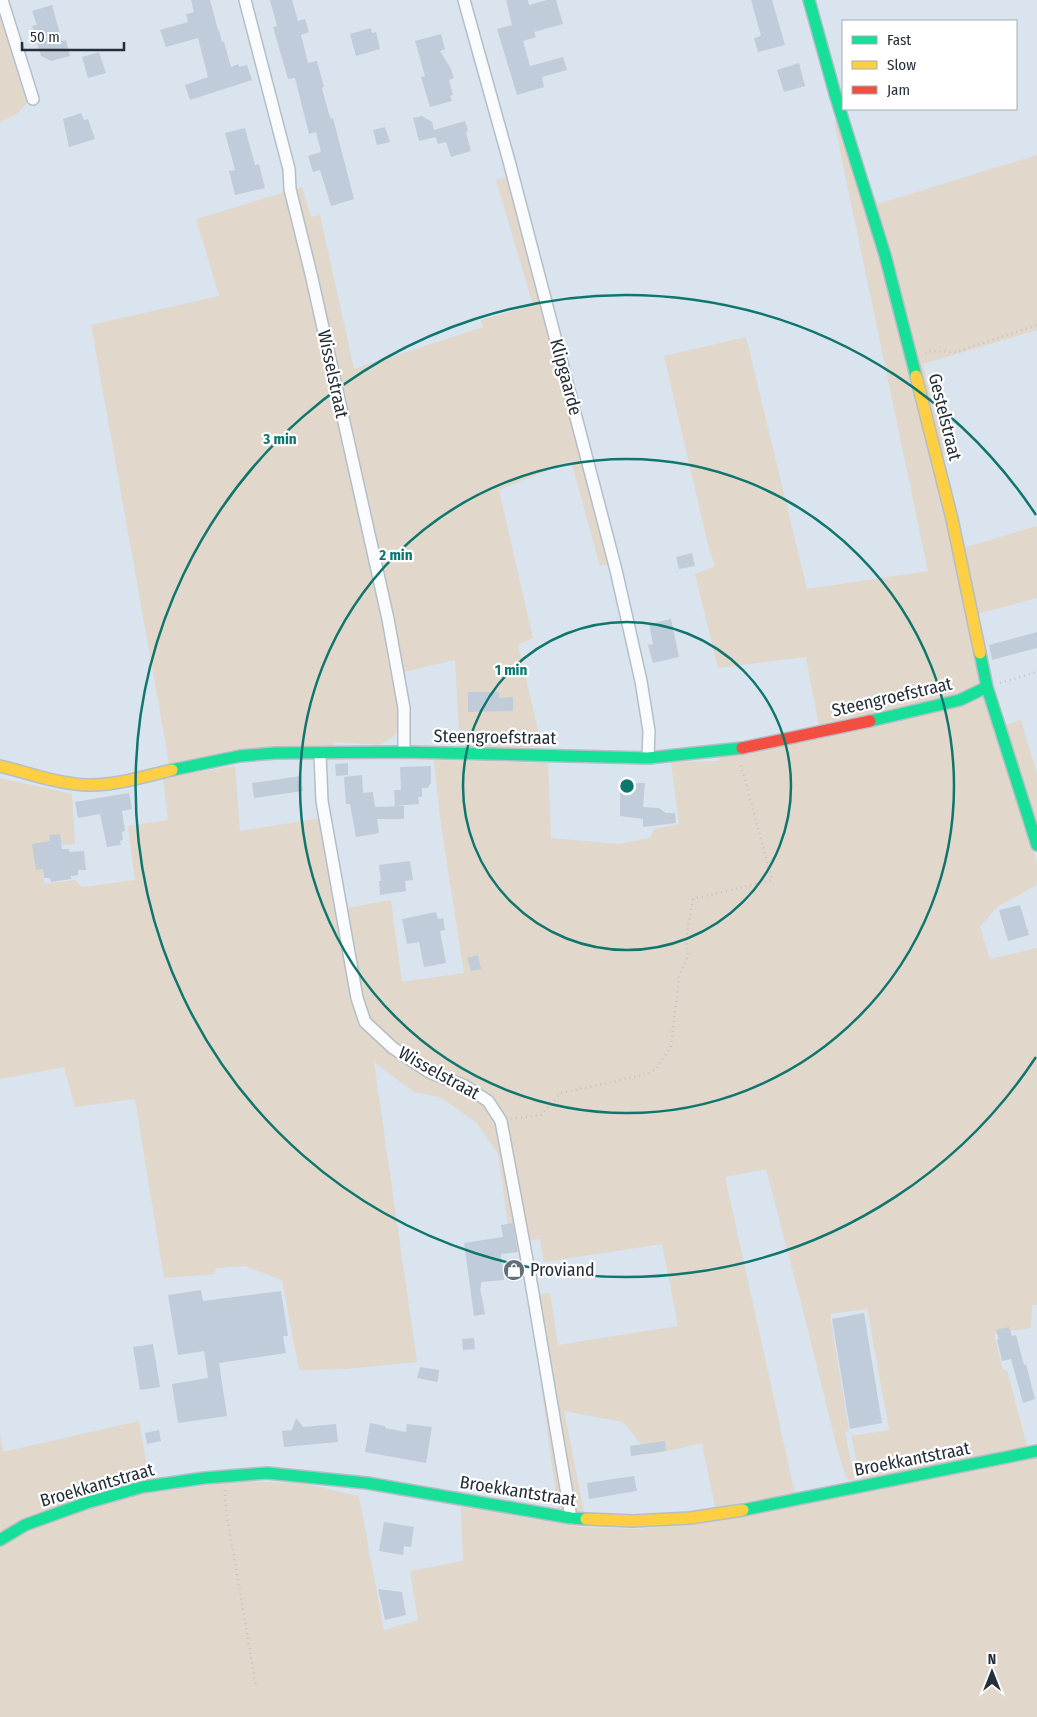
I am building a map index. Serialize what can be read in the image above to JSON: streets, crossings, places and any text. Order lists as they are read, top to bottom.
{
  "streets": {
    "street": [
      "Wisselstraat",
      "Klipgaarde",
      "Gestelstraat",
      "Steengroefstraat",
      "Broekkantstraat"
    ]
  },
  "crossings": [
    ["Wisselstraat", "Steengroefstraat"],
    ["Wisselstraat", "Broekkantstraat"],
    ["Klipgaarde", "Steengroefstraat"],
    ["Gestelstraat", "Steengroefstraat"]
  ],
  "places": {
    "shop": ["Proviand"]
  },
  "legend": ["Fast", "Slow", "Jam"],
  "scale_bar": "50 m",
  "north": "top",
  "rings": ["3 min", "2 min", "1 min"]
}
